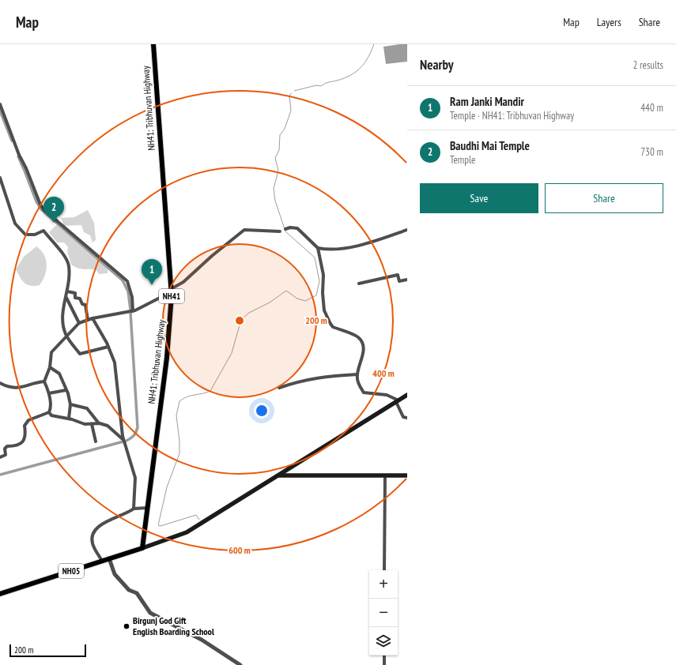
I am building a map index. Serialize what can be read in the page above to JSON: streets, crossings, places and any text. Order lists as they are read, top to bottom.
{
  "streets": {
    "highway": ["NH41: Tribhuvan Highway", "NH41", "NH05"]
  },
  "crossings": [
    ["NH41: Tribhuvan Highway", "NH05"]
  ],
  "places": ["Birgunj God Gift English Boarding School"],
  "scale_bar": "200 m",
  "page": {
    "header": "Map",
    "nav": ["Map", "Layers", "Share"],
    "heading": ["Nearby", "2 results"],
    "list": [
      {
        "mark": "1",
        "name": "Ram Janki Mandir",
        "note": "Temple · NH41: Tribhuvan Highway",
        "value": "440 m"
      },
      {
        "mark": "2",
        "name": "Baudhi Mai Temple",
        "note": "Temple",
        "value": "730 m"
      }
    ],
    "buttons": ["Save", "Share"],
    "pins": ["2", "1"],
    "map_buttons": ["+", "−"],
    "scale": "200 m"
  },
  "rings": ["200 m", "400 m", "600 m"]
}
